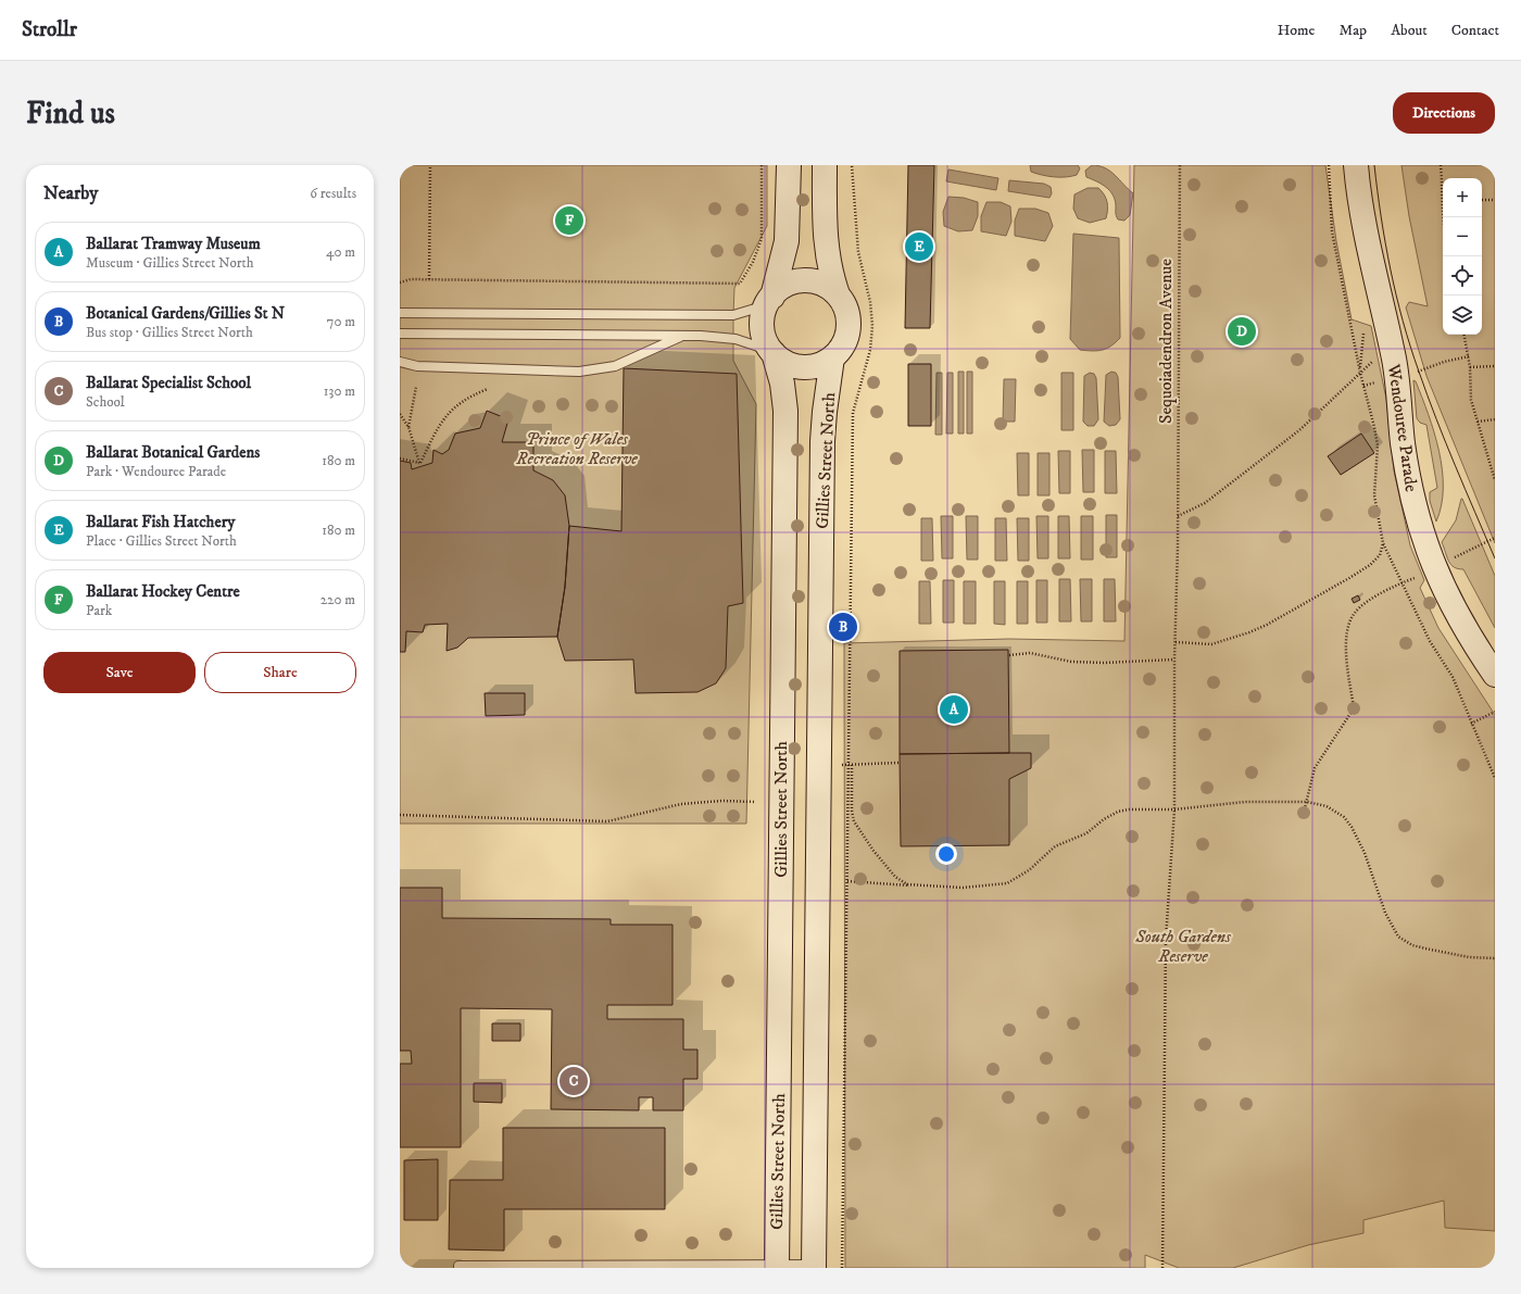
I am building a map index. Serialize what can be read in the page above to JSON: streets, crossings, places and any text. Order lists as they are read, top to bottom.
{
  "streets": {
    "main road": ["Wendouree Parade", "Gillies Street North"],
    "path": ["Sequoiadendron Avenue"]
  },
  "parks": ["Prince of Wales Recreation Reserve", "South Gardens Reserve"],
  "page": {
    "header": "Strollr",
    "nav": [
      "Home",
      "Map",
      "About",
      "Contact"
    ],
    "buttons": [
      "Directions",
      ["Save", "Share"]
    ],
    "title": "Find us",
    "heading": ["Nearby", "6 results"],
    "map_buttons": ["+", "−"],
    "pins": [
      "F",
      "E",
      "D",
      "B",
      "A",
      "C"
    ],
    "list": [
      {
        "mark": "A",
        "name": "Ballarat Tramway Museum",
        "note": "Museum · Gillies Street North",
        "value": "40 m"
      },
      {
        "mark": "B",
        "name": "Botanical Gardens/Gillies St N",
        "note": "Bus stop · Gillies Street North",
        "value": "70 m"
      },
      {
        "mark": "C",
        "name": "Ballarat Specialist School",
        "note": "School",
        "value": "130 m"
      },
      {
        "mark": "D",
        "name": "Ballarat Botanical Gardens",
        "note": "Park · Wendouree Parade",
        "value": "180 m"
      },
      {
        "mark": "E",
        "name": "Ballarat Fish Hatchery",
        "note": "Place · Gillies Street North",
        "value": "180 m"
      },
      {
        "mark": "F",
        "name": "Ballarat Hockey Centre",
        "note": "Park",
        "value": "220 m"
      }
    ]
  }
}
